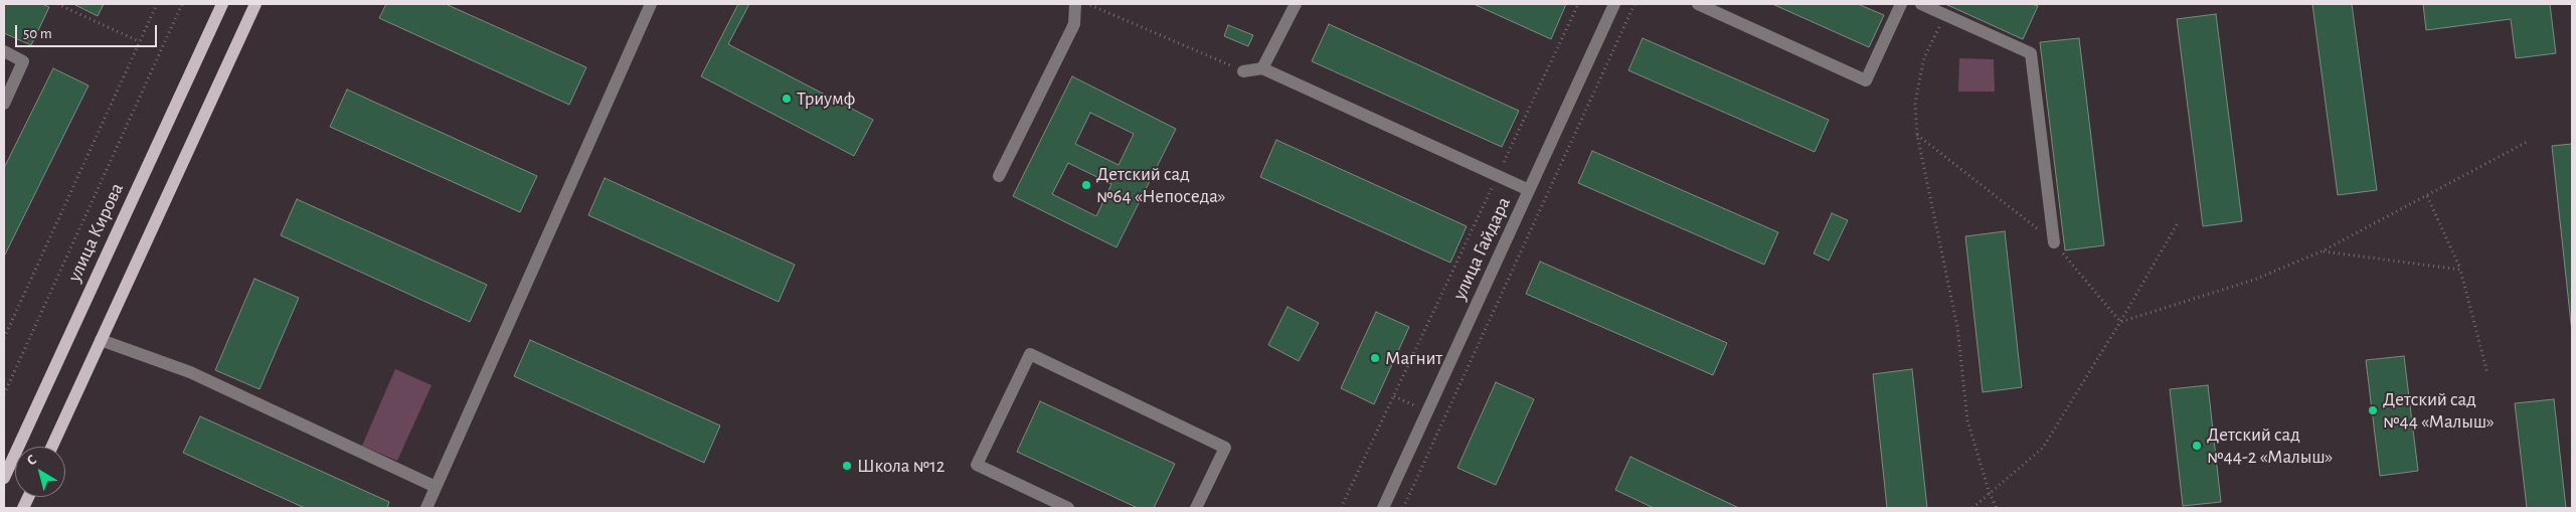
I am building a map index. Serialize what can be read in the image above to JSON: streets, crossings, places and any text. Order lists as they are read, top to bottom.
{
  "streets": {
    "main road": ["улица Кирова"],
    "street": ["улица Гайдара"]
  },
  "places": [
    "Триумф",
    "Детский сад №64 «Непоседа»",
    "Магнит",
    "Детский сад №44 «Малыш»",
    "Детский сад №44-2 «Малыш»",
    "Школа №12"
  ],
  "scale_bar": "50 m",
  "north": "top left"
}
